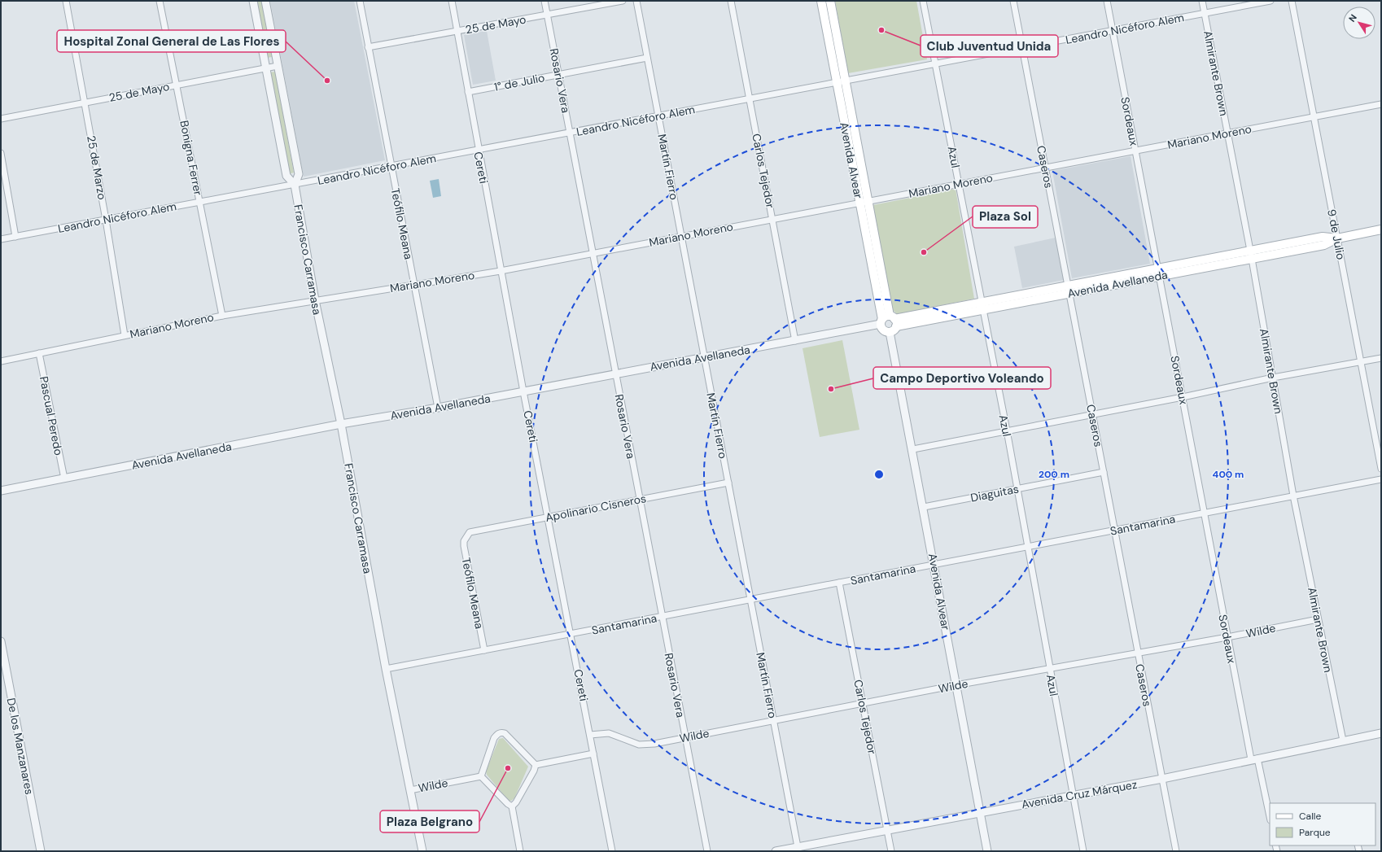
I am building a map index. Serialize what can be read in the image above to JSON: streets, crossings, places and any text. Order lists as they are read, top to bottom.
{
  "streets": {
    "main road": ["Avenida Alvear", "Avenida Avellaneda"],
    "street": [
      "25 de Mayo",
      "Leandro Nicéforo Alem",
      "Almirante Brown",
      "Rosario Vera",
      "1° de Julio",
      "Sordeaux",
      "Mariano Moreno",
      "Azul",
      "Bonigna Ferrer",
      "Martín Fierro",
      "Caseros",
      "25 de Marzo",
      "Cereti",
      "Carlos Tejedor",
      "Teófilo Meana",
      "9 de Julio",
      "Francisco Carramasa",
      "Pascual Peredo",
      "Diaguitas",
      "Apolinario Cisneros",
      "Santamarina",
      "Wilde",
      "De los Manzanares",
      "Avenida Cruz Márquez"
    ]
  },
  "crossings": [
    ["25 de Mayo", "Rosario Vera"],
    ["25 de Mayo", "Bonigna Ferrer"],
    ["25 de Mayo", "25 de Marzo"],
    ["25 de Mayo", "Cereti"],
    ["25 de Mayo", "Teófilo Meana"],
    ["25 de Mayo", "Francisco Carramasa"],
    ["Leandro Nicéforo Alem", "Almirante Brown"],
    ["Leandro Nicéforo Alem", "Rosario Vera"],
    ["Leandro Nicéforo Alem", "Sordeaux"],
    ["Leandro Nicéforo Alem", "Azul"],
    ["Leandro Nicéforo Alem", "Bonigna Ferrer"],
    ["Leandro Nicéforo Alem", "Avenida Alvear"],
    ["Leandro Nicéforo Alem", "Martín Fierro"],
    ["Leandro Nicéforo Alem", "Caseros"],
    ["Leandro Nicéforo Alem", "25 de Marzo"],
    ["Leandro Nicéforo Alem", "Cereti"],
    ["Leandro Nicéforo Alem", "Carlos Tejedor"],
    ["Leandro Nicéforo Alem", "Teófilo Meana"],
    ["Leandro Nicéforo Alem", "Francisco Carramasa"],
    ["Almirante Brown", "Mariano Moreno"],
    ["Almirante Brown", "Avenida Avellaneda"],
    ["Almirante Brown", "Santamarina"],
    ["Almirante Brown", "Wilde"],
    ["Almirante Brown", "Avenida Cruz Márquez"],
    ["Rosario Vera", "1° de Julio"],
    ["Rosario Vera", "Mariano Moreno"],
    ["Rosario Vera", "Avenida Avellaneda"],
    ["Rosario Vera", "Apolinario Cisneros"],
    ["Rosario Vera", "Santamarina"],
    ["Rosario Vera", "Wilde"],
    ["1° de Julio", "Martín Fierro"],
    ["1° de Julio", "Cereti"],
    ["Sordeaux", "Mariano Moreno"],
    ["Sordeaux", "Avenida Avellaneda"],
    ["Sordeaux", "Santamarina"],
    ["Sordeaux", "Wilde"],
    ["Sordeaux", "Avenida Cruz Márquez"],
    ["Mariano Moreno", "Azul"],
    ["Mariano Moreno", "Bonigna Ferrer"],
    ["Mariano Moreno", "Avenida Alvear"],
    ["Mariano Moreno", "Martín Fierro"],
    ["Mariano Moreno", "Caseros"],
    ["Mariano Moreno", "25 de Marzo"],
    ["Mariano Moreno", "Cereti"],
    ["Mariano Moreno", "Carlos Tejedor"],
    ["Mariano Moreno", "Teófilo Meana"],
    ["Mariano Moreno", "9 de Julio"],
    ["Mariano Moreno", "Francisco Carramasa"],
    ["Mariano Moreno", "Pascual Peredo"],
    ["Azul", "Avenida Avellaneda"],
    ["Azul", "Diaguitas"],
    ["Azul", "Santamarina"],
    ["Azul", "Wilde"],
    ["Azul", "Avenida Cruz Márquez"],
    ["Avenida Alvear", "Avenida Avellaneda"],
    ["Avenida Alvear", "Diaguitas"],
    ["Avenida Alvear", "Santamarina"],
    ["Avenida Alvear", "Wilde"],
    ["Avenida Alvear", "Avenida Cruz Márquez"],
    ["Martín Fierro", "Avenida Avellaneda"],
    ["Martín Fierro", "Apolinario Cisneros"],
    ["Martín Fierro", "Santamarina"],
    ["Martín Fierro", "Wilde"],
    ["Martín Fierro", "Avenida Cruz Márquez"],
    ["Caseros", "Avenida Avellaneda"],
    ["Caseros", "Diaguitas"],
    ["Caseros", "Santamarina"],
    ["Caseros", "Wilde"],
    ["Caseros", "Avenida Cruz Márquez"],
    ["Cereti", "Avenida Avellaneda"],
    ["Cereti", "Apolinario Cisneros"],
    ["Cereti", "Santamarina"],
    ["Cereti", "Wilde"],
    ["Carlos Tejedor", "Avenida Avellaneda"],
    ["Carlos Tejedor", "Santamarina"],
    ["Carlos Tejedor", "Wilde"],
    ["Carlos Tejedor", "Avenida Cruz Márquez"],
    ["Teófilo Meana", "Avenida Avellaneda"],
    ["Teófilo Meana", "Apolinario Cisneros"],
    ["Teófilo Meana", "Santamarina"],
    ["9 de Julio", "Avenida Avellaneda"],
    ["Francisco Carramasa", "Avenida Avellaneda"],
    ["Francisco Carramasa", "Santamarina"],
    ["Francisco Carramasa", "Wilde"],
    ["Avenida Avellaneda", "Pascual Peredo"]
  ],
  "places": [
    "Club Juventud Unida",
    "Hospital Zonal General de Las Flores",
    "Plaza Sol",
    "Campo Deportivo Voleando",
    "Plaza Belgrano"
  ],
  "legend": ["Calle", "Parque"],
  "north": "top left",
  "rings": ["200 m", "400 m"]
}
